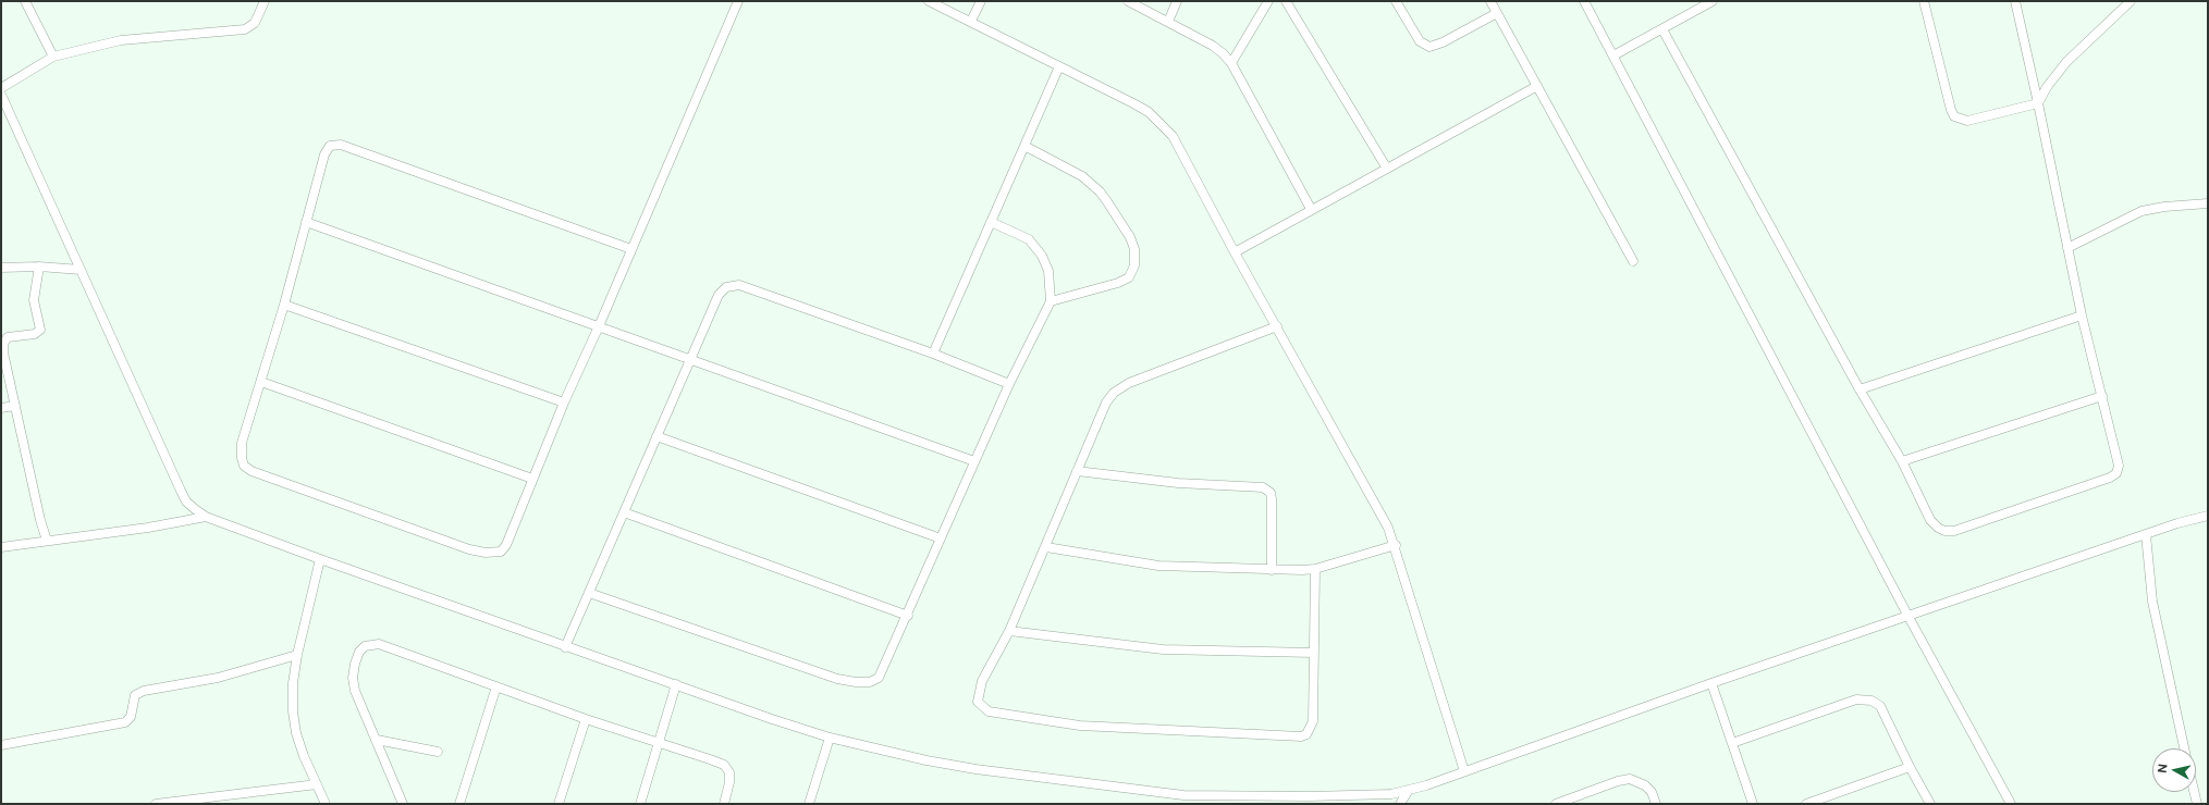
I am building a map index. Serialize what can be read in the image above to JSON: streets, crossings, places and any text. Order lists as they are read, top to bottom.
{
  "north": "left"
}
